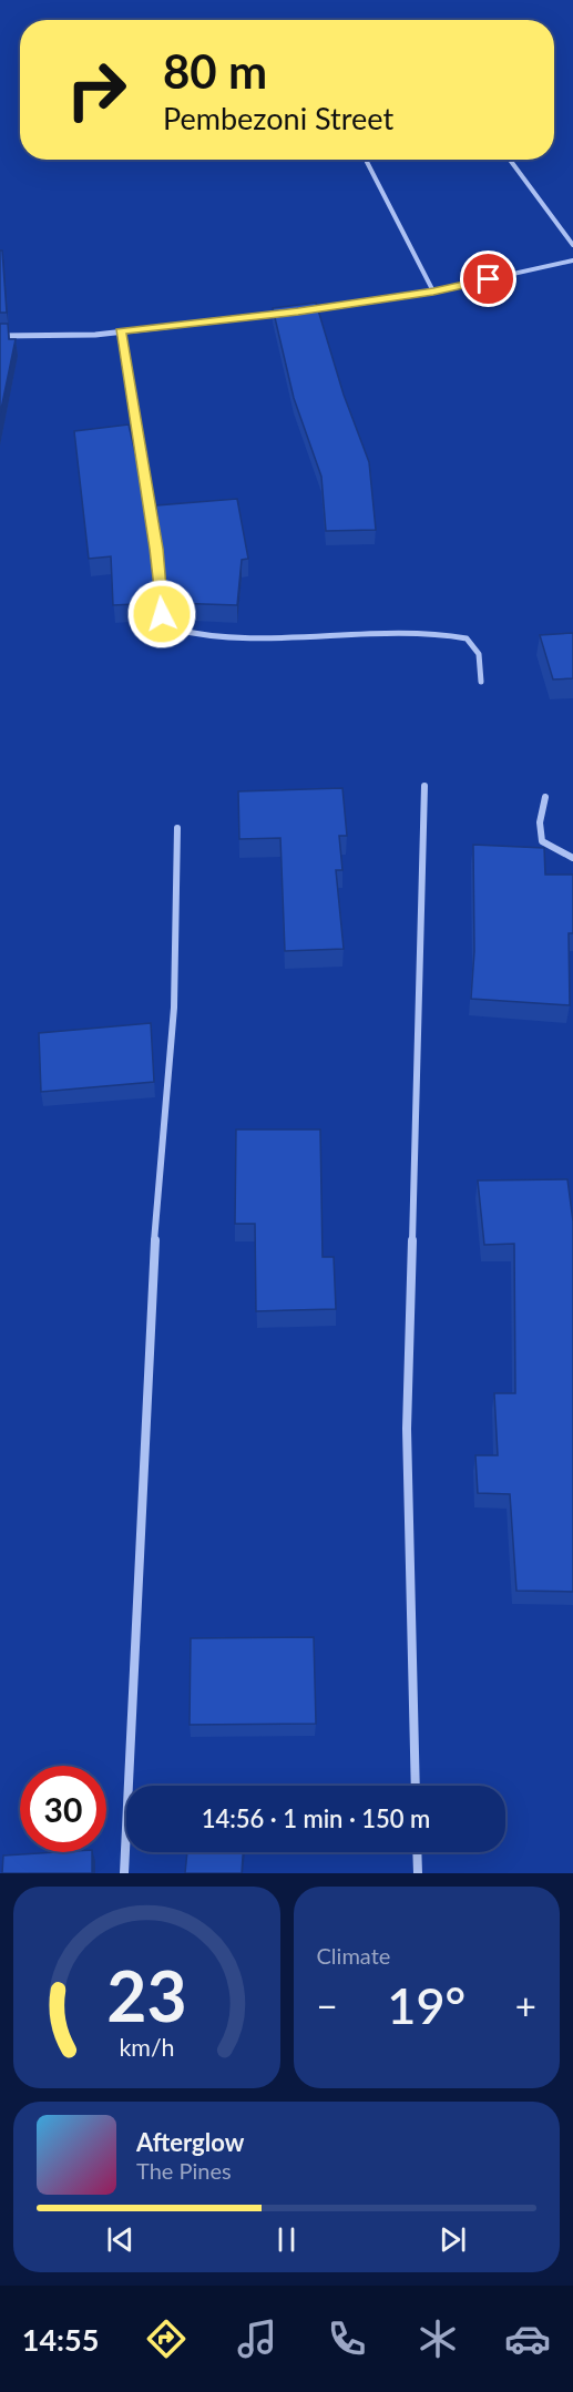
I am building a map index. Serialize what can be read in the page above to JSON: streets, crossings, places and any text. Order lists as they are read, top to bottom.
{
  "page": {
    "turn": ["80 m", "Pembezoni Street"],
    "limit": "30",
    "trip": "14:56 · 1 min · 150 m",
    "tile": "Climate",
    "heat": ["−", "19°", "+"],
    "song": ["Afterglow", "The Pines"],
    "tabs": "14:55",
    "gauge": ["23", "km/h"]
  }
}
